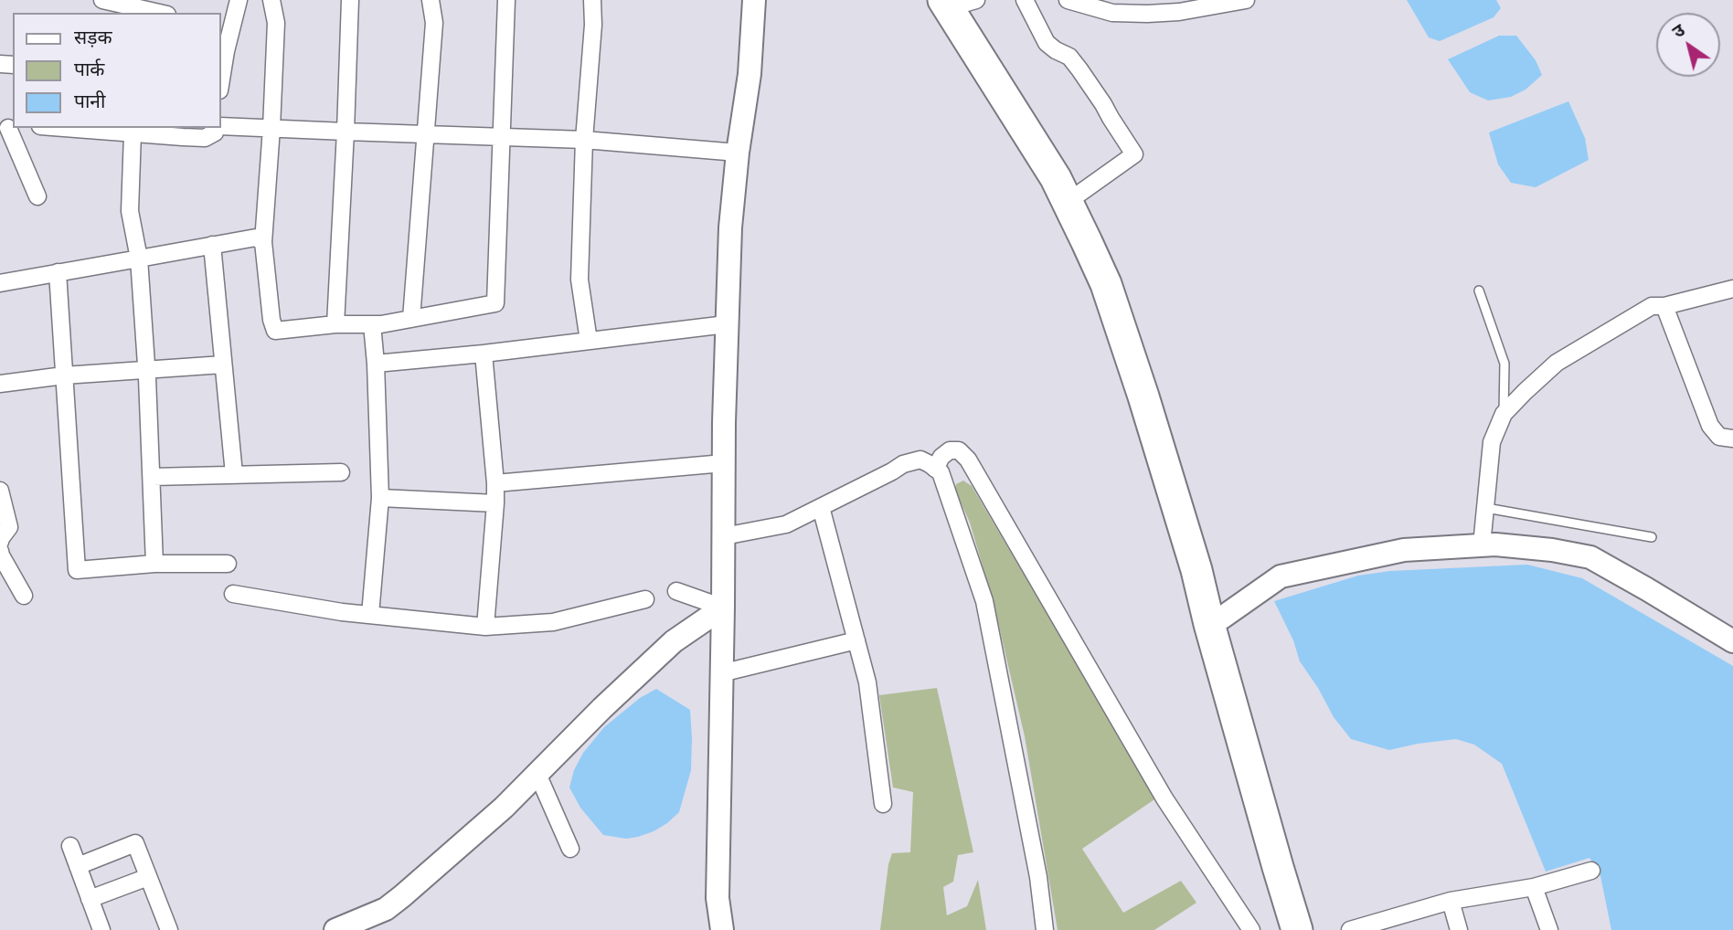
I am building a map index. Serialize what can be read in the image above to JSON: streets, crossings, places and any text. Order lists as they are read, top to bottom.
{
  "legend": ["सड़क", "पार्क", "पानी"],
  "north": "top left"
}
